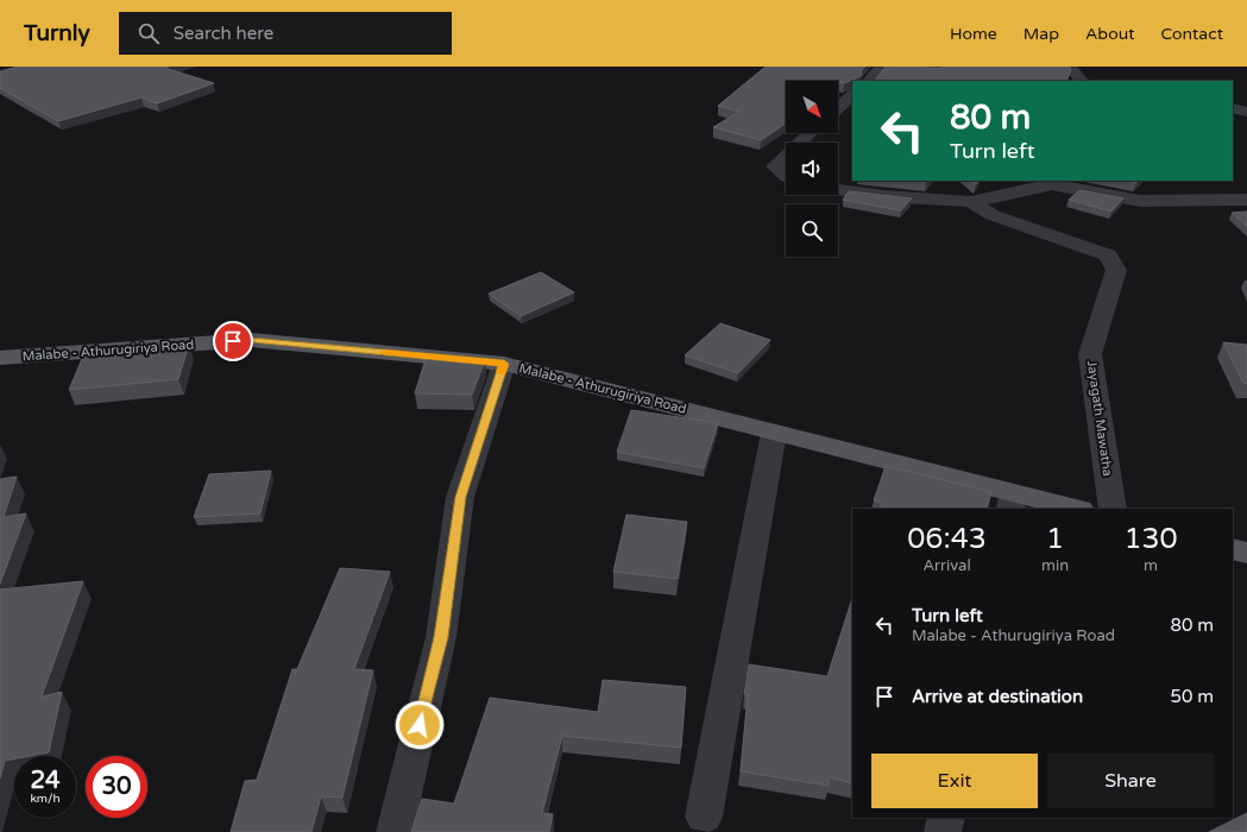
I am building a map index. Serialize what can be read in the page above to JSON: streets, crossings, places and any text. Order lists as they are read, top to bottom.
{
  "streets": {
    "main road": ["Malabe - Athurugiriya Road"],
    "street": ["Jayagath Mawatha"]
  },
  "north": "bottom right",
  "page": {
    "header": "Turnly",
    "search": "Search here",
    "nav": [
      "Home",
      "Map",
      "About",
      "Contact"
    ],
    "turn": ["80 m", "Turn left"],
    "eta": [
      "06:43",
      "Arrival",
      "1",
      "min",
      "130",
      "m"
    ],
    "list": [
      {
        "name": "Turn left",
        "note": "Malabe - Athurugiriya Road",
        "value": "80 m"
      },
      {
        "name": "Arrive at destination",
        "value": "50 m"
      }
    ],
    "buttons": ["Exit", "Share"],
    "speed": "24 km/h",
    "limit": "30"
  }
}
